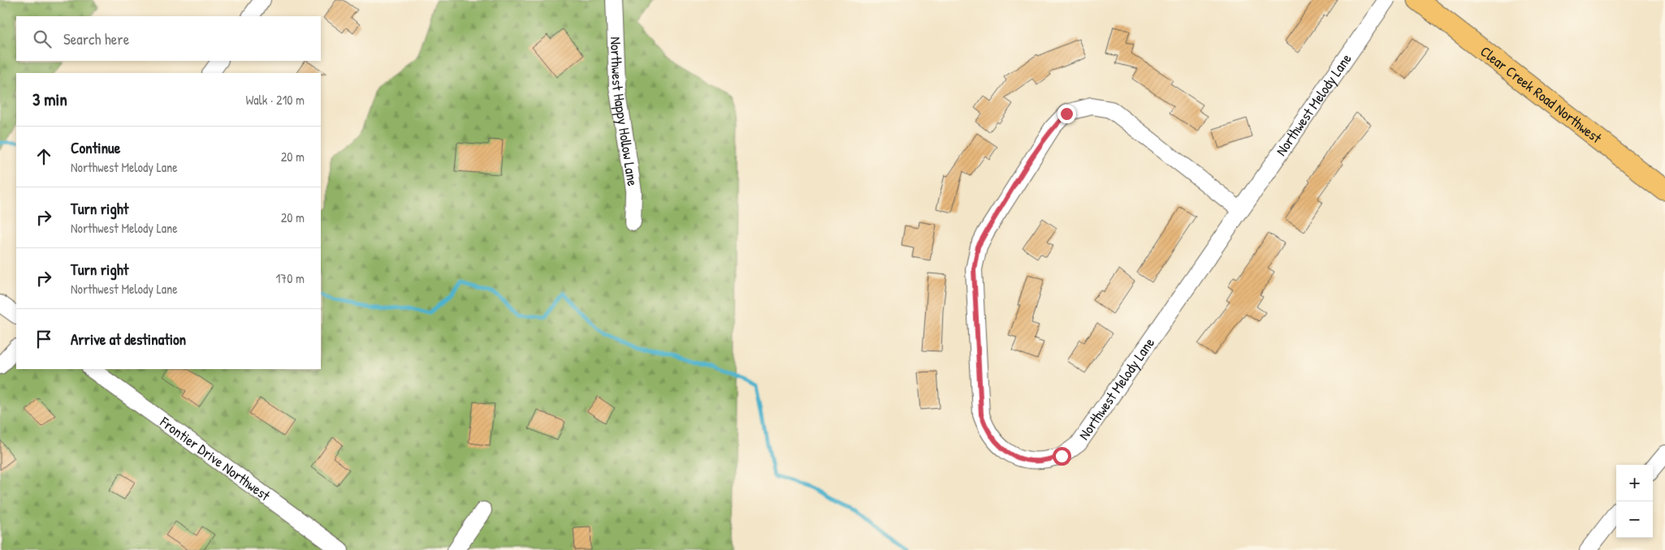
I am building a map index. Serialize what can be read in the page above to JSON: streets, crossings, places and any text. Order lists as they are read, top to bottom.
{
  "streets": {
    "main road": ["Clear Creek Road Northwest"],
    "street": ["Northwest Melody Lane", "Northwest Happy Hollow Lane", "Frontier Drive Northwest"]
  },
  "page": {
    "search": "Search here",
    "heading": ["3 min", "Walk · 210 m"],
    "list": [
      ["Continue", "Northwest Melody Lane", "20 m"],
      ["Turn right", "Northwest Melody Lane", "20 m"],
      ["Turn right", "Northwest Melody Lane", "170 m"],
      "Arrive at destination"
    ],
    "map_buttons": ["+", "−"]
  }
}
